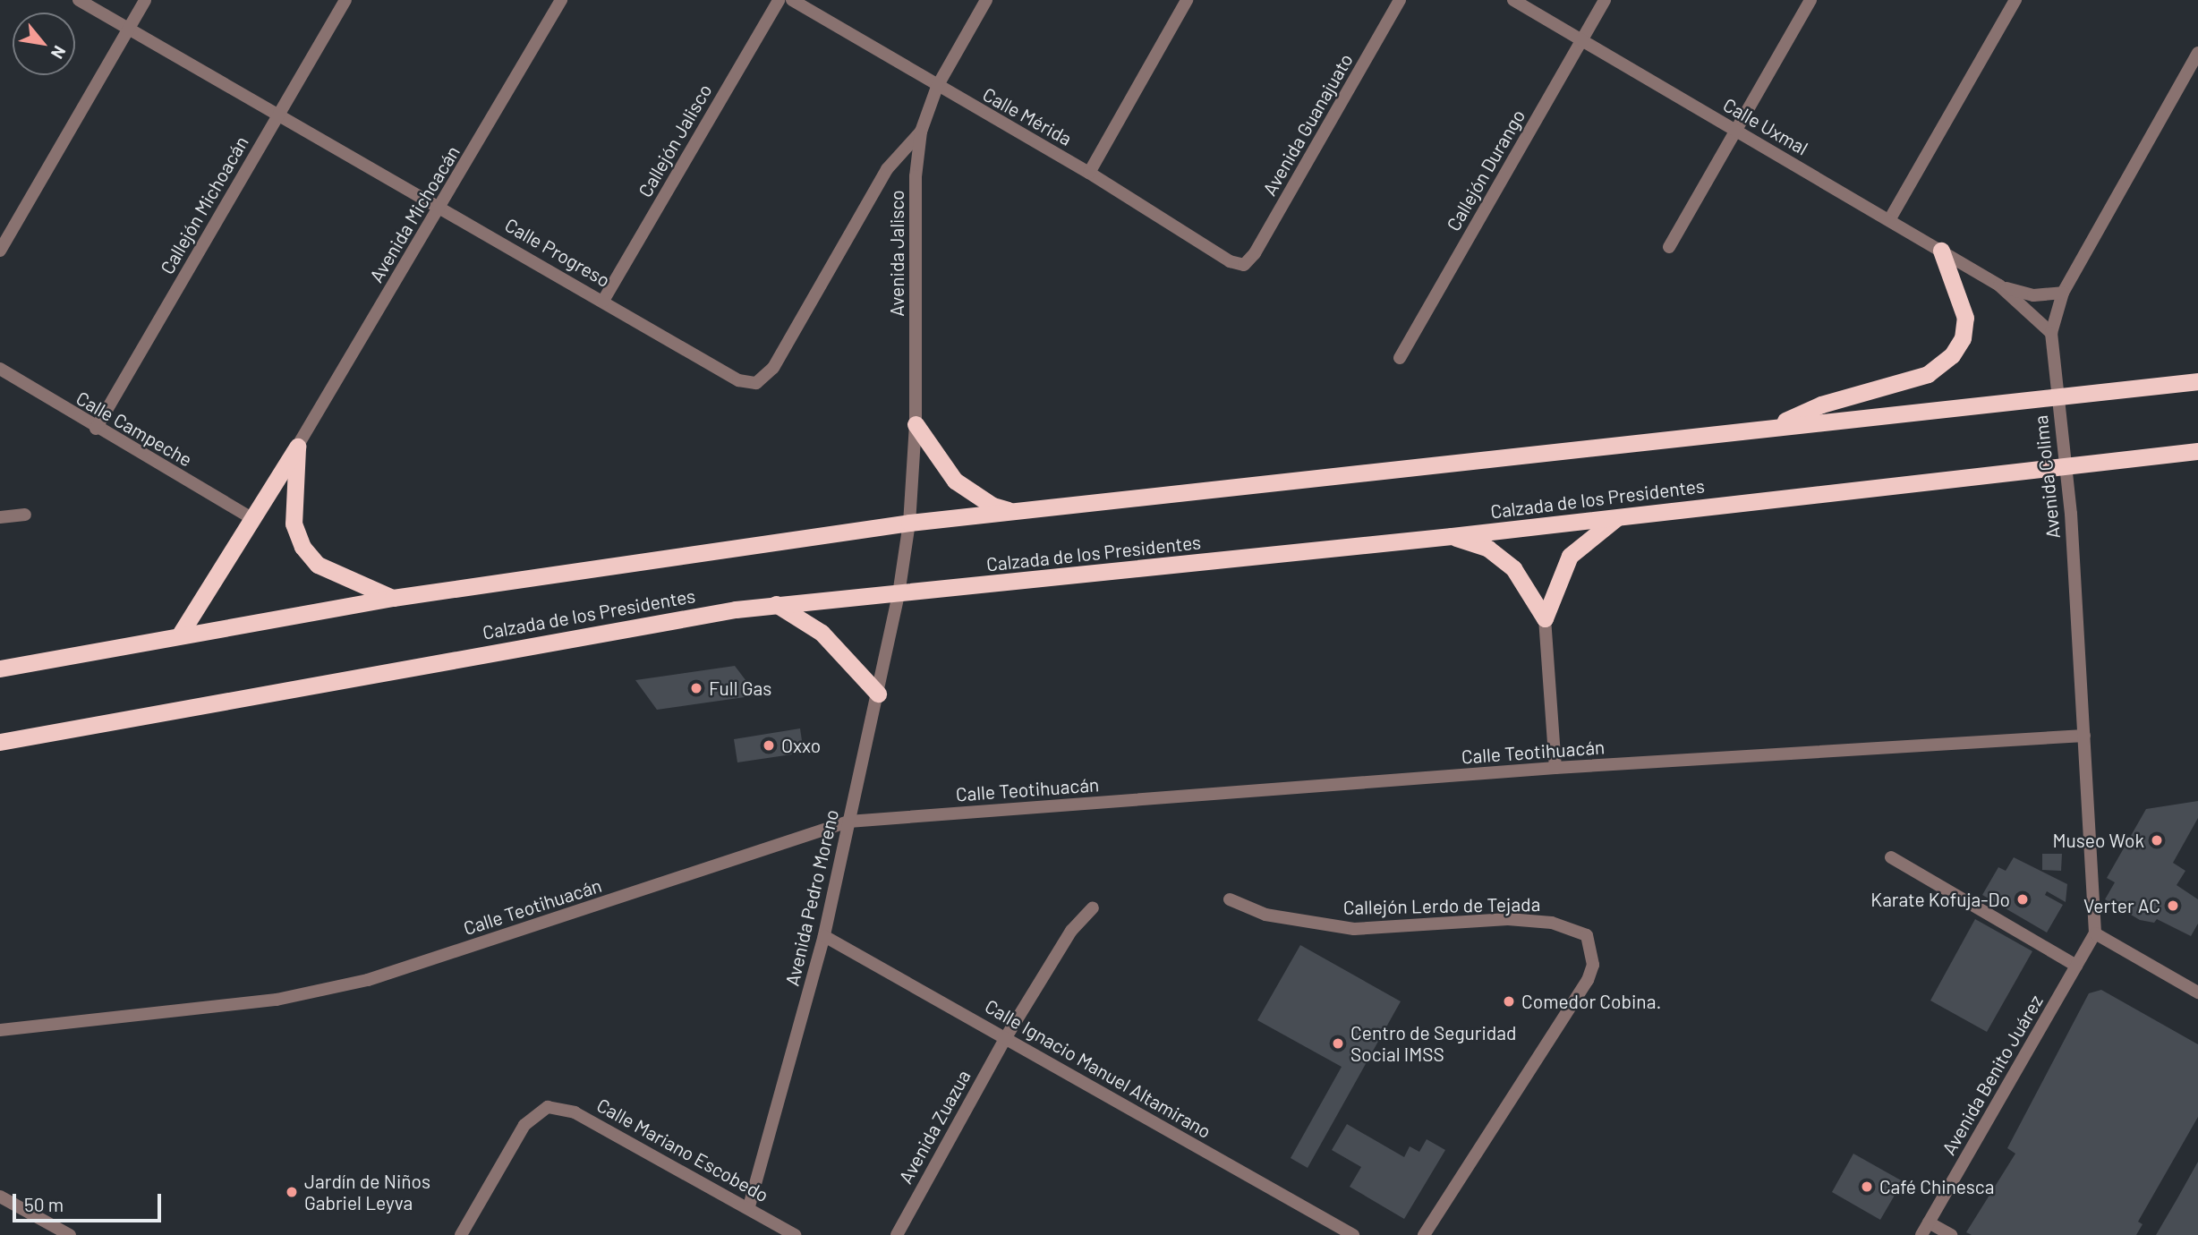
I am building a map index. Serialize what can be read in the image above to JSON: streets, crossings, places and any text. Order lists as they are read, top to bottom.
{
  "streets": {
    "highway": ["Calzada de los Presidentes"],
    "street": [
      "Calle Mérida",
      "Avenida Guanajuato",
      "Calle Uxmal",
      "Callejón Jalisco",
      "Callejón Durango",
      "Callejón Michoacán",
      "Avenida Michoacán",
      "Calle Progreso",
      "Avenida Jalisco",
      "Calle Campeche",
      "Avenida Colima",
      "Calle Teotihuacán",
      "Avenida Pedro Moreno",
      "Callejón Lerdo de Tejada",
      "Calle Ignacio Manuel Altamirano",
      "Avenida Benito Juárez",
      "Avenida Zuazua",
      "Calle Mariano Escobedo"
    ]
  },
  "crossings": [
    ["Calle Mérida", "Avenida Guanajuato"],
    ["Calle Mérida", "Avenida Jalisco"],
    ["Calle Uxmal", "Callejón Durango"],
    ["Calle Uxmal", "Avenida Colima"],
    ["Callejón Jalisco", "Calle Progreso"],
    ["Callejón Michoacán", "Calle Progreso"],
    ["Callejón Michoacán", "Calle Campeche"],
    ["Avenida Michoacán", "Calle Progreso"],
    ["Calle Progreso", "Avenida Jalisco"],
    ["Avenida Jalisco", "Calzada de los Presidentes"],
    ["Avenida Jalisco", "Avenida Pedro Moreno"],
    ["Avenida Colima", "Calle Teotihuacán"],
    ["Avenida Colima", "Avenida Benito Juárez"],
    ["Calzada de los Presidentes", "Avenida Pedro Moreno"],
    ["Calle Teotihuacán", "Avenida Pedro Moreno"],
    ["Avenida Pedro Moreno", "Calle Ignacio Manuel Altamirano"],
    ["Avenida Pedro Moreno", "Calle Mariano Escobedo"],
    ["Calle Ignacio Manuel Altamirano", "Avenida Zuazua"]
  ],
  "places": [
    "Full Gas",
    "Oxxo",
    "Museo Wok",
    "Karate Kofuja-Do",
    "Verter AC",
    "Comedor Cobina.",
    "Centro de Seguridad Social IMSS",
    "Café Chinesca",
    "Jardín de Niños Gabriel Leyva"
  ],
  "scale_bar": "50 m",
  "north": "bottom right"
}
